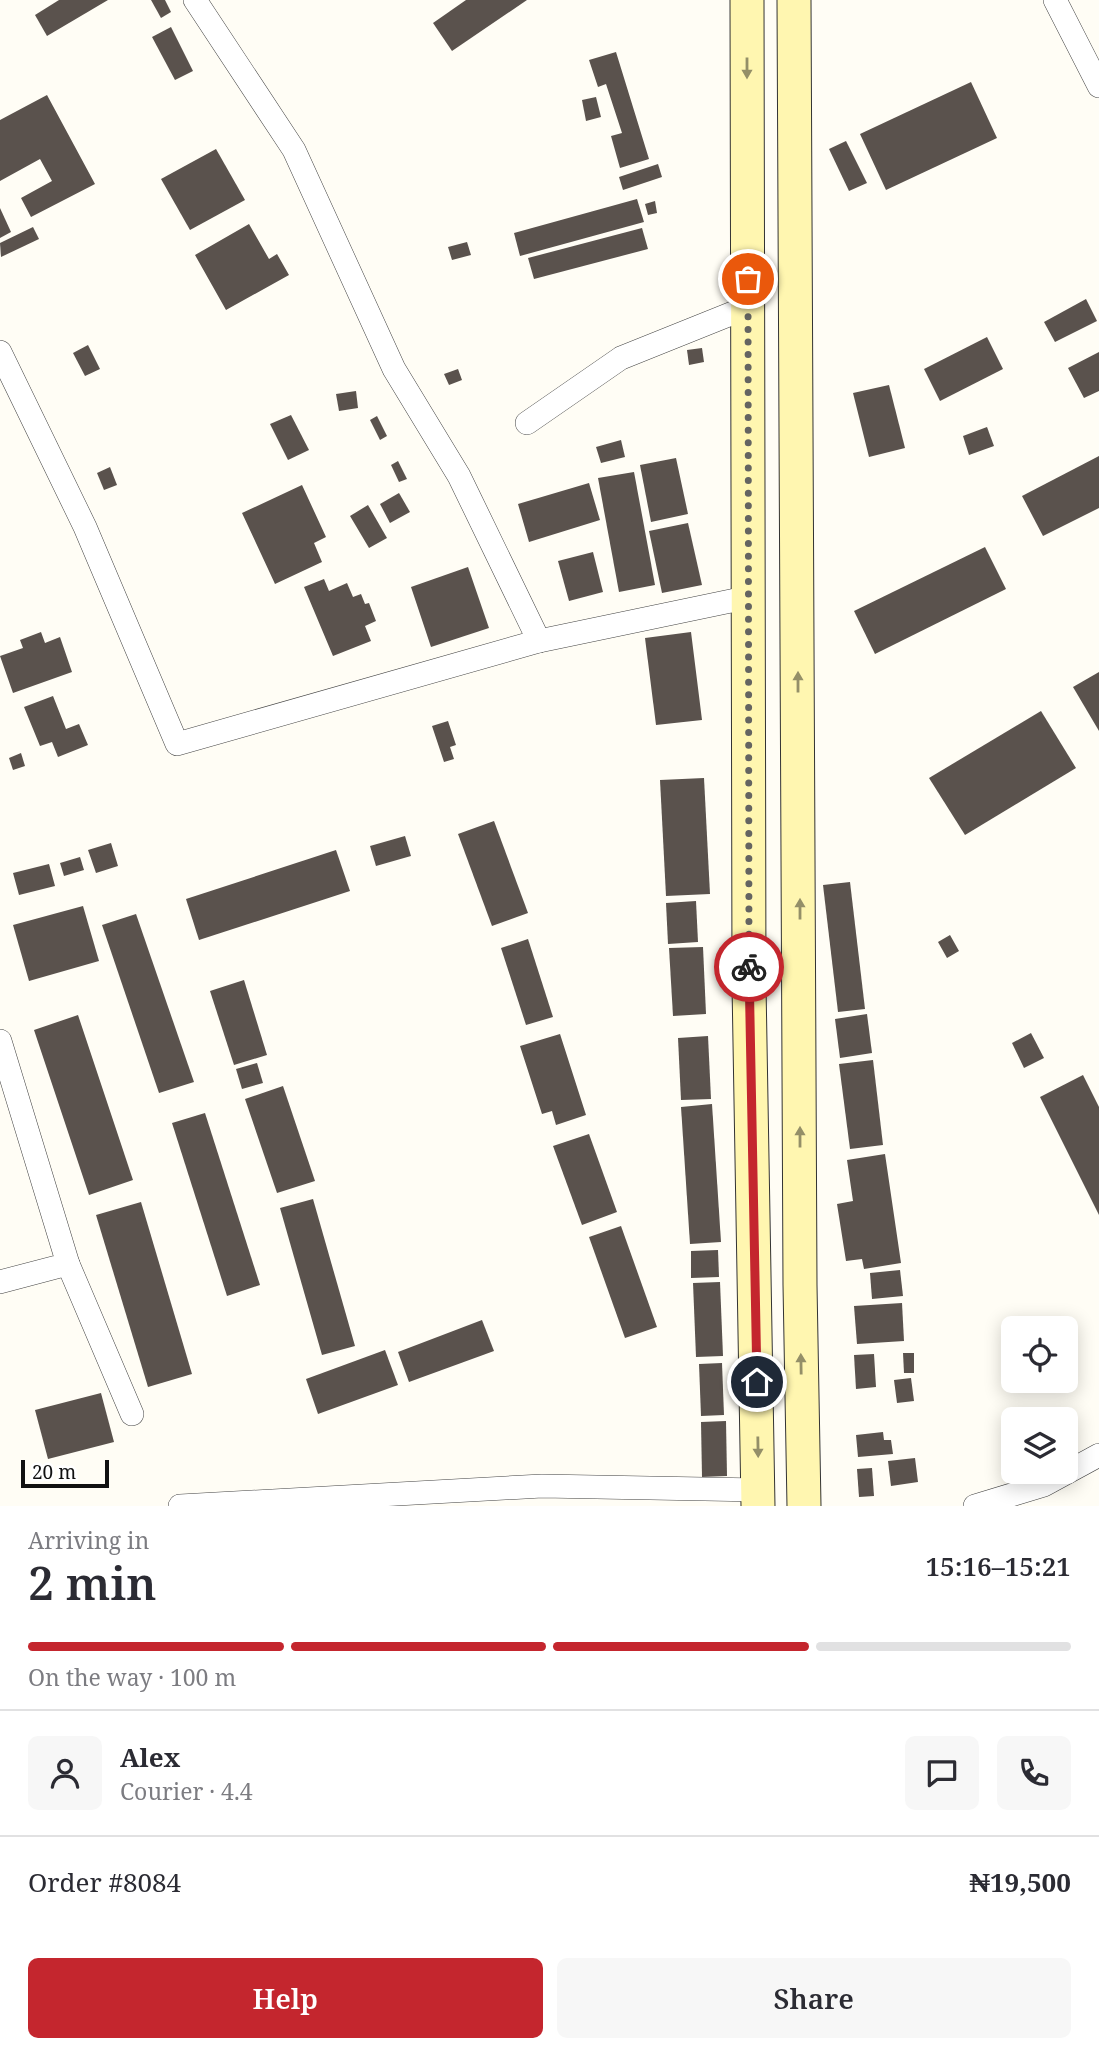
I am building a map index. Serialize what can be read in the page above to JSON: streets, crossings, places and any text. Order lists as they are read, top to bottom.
{
  "scale_bar": "20 m",
  "page": {
    "scale": "20 m",
    "heading": ["2 min", "Arriving in", "15:16–15:21"],
    "panel": [
      "Alex",
      "Courier · 4.4",
      "Order #8084",
      "₦19,500"
    ],
    "bar": "On the way · 100 m",
    "buttons": ["Help", "Share"]
  }
}
